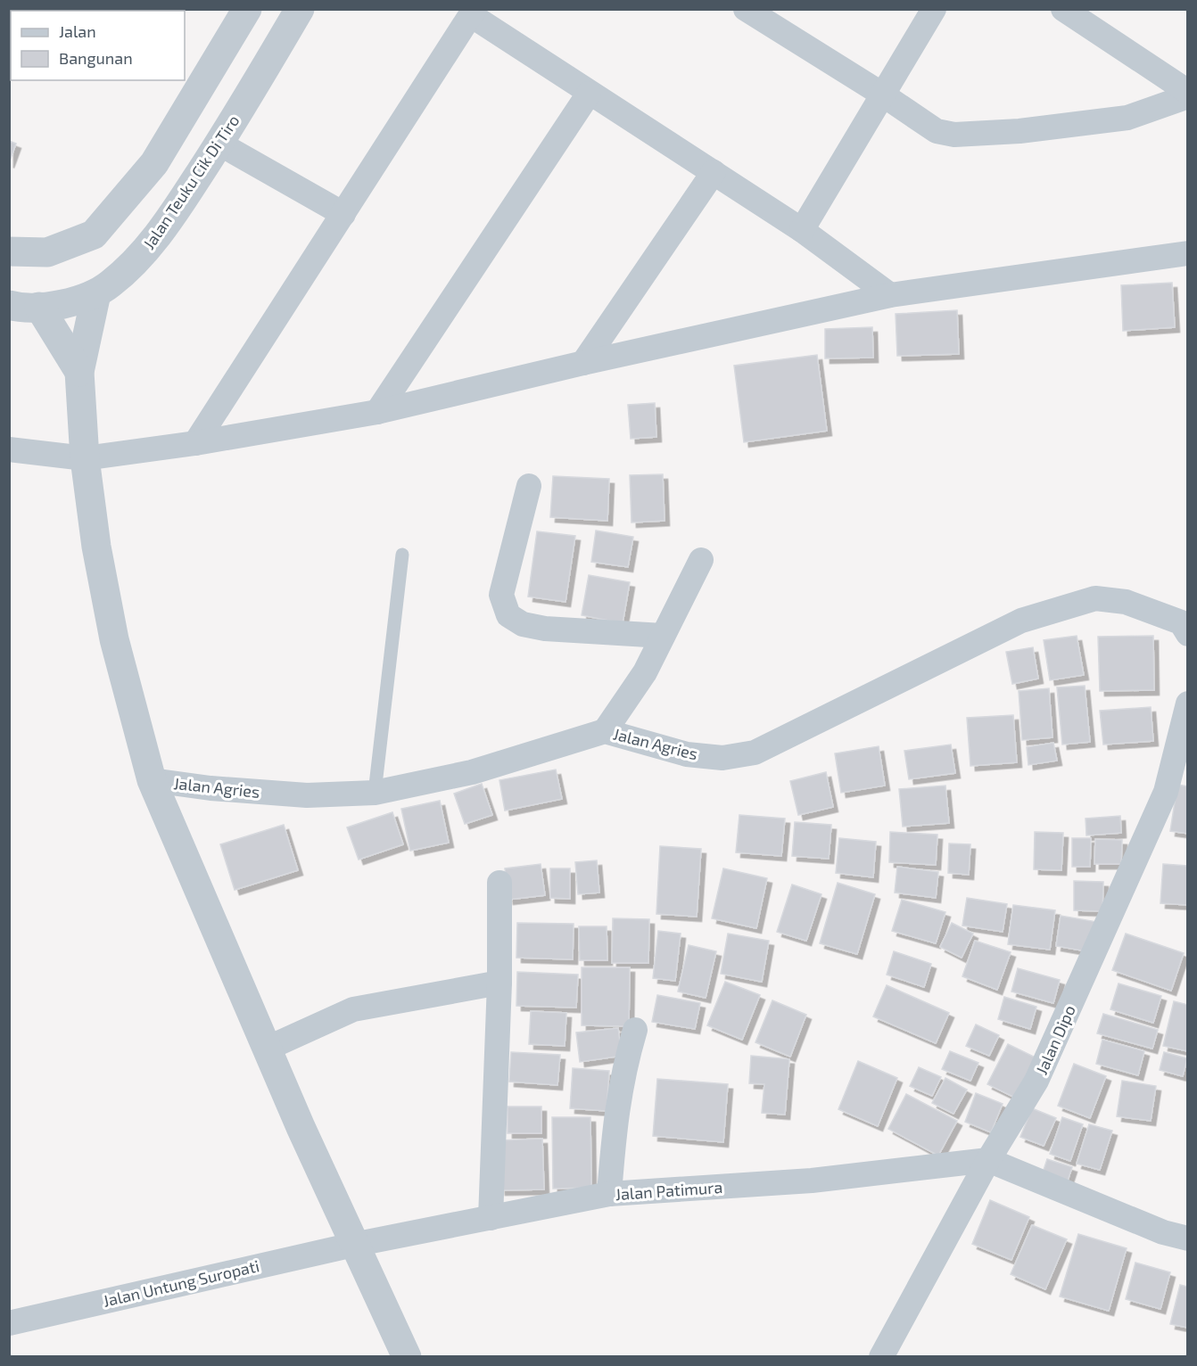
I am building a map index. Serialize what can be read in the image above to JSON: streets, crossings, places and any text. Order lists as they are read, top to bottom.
{
  "streets": {
    "street": [
      "Jalan Teuku Cik Di Tiro",
      "Jalan Agries",
      "Jalan Dipo",
      "Jalan Patimura",
      "Jalan Untung Suropati"
    ]
  },
  "crossings": [
    ["Jalan Dipo", "Jalan Patimura"],
    ["Jalan Patimura", "Jalan Untung Suropati"]
  ],
  "legend": ["Jalan", "Bangunan"]
}
